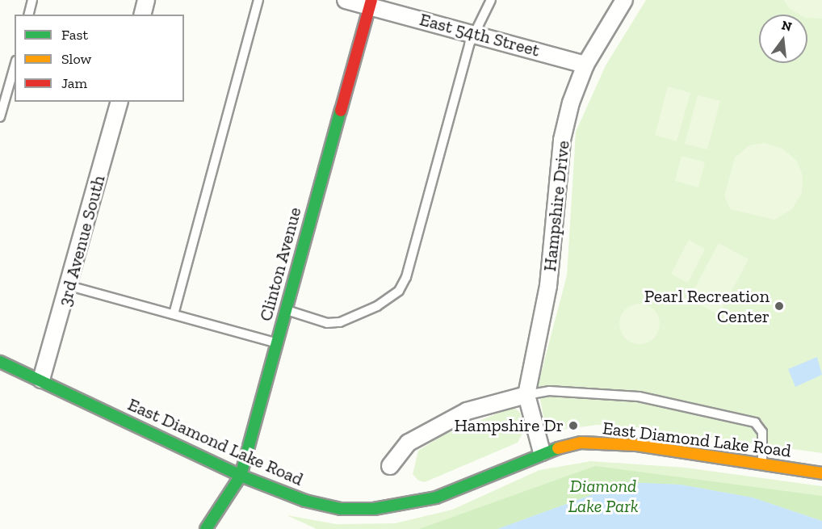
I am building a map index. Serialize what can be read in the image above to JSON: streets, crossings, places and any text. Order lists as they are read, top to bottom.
{
  "streets": {
    "street": [
      "East 54th Street",
      "Hampshire Drive",
      "3rd Avenue South",
      "Clinton Avenue",
      "East Diamond Lake Road"
    ]
  },
  "crossings": [
    ["East 54th Street", "Hampshire Drive"],
    ["East 54th Street", "Clinton Avenue"],
    ["Hampshire Drive", "East Diamond Lake Road"],
    ["3rd Avenue South", "East Diamond Lake Road"],
    ["Clinton Avenue", "East Diamond Lake Road"]
  ],
  "parks": ["Diamond Lake Park"],
  "places": ["Pearl Recreation Center", "Hampshire Dr"],
  "legend": ["Fast", "Slow", "Jam"],
  "north": "top"
}
